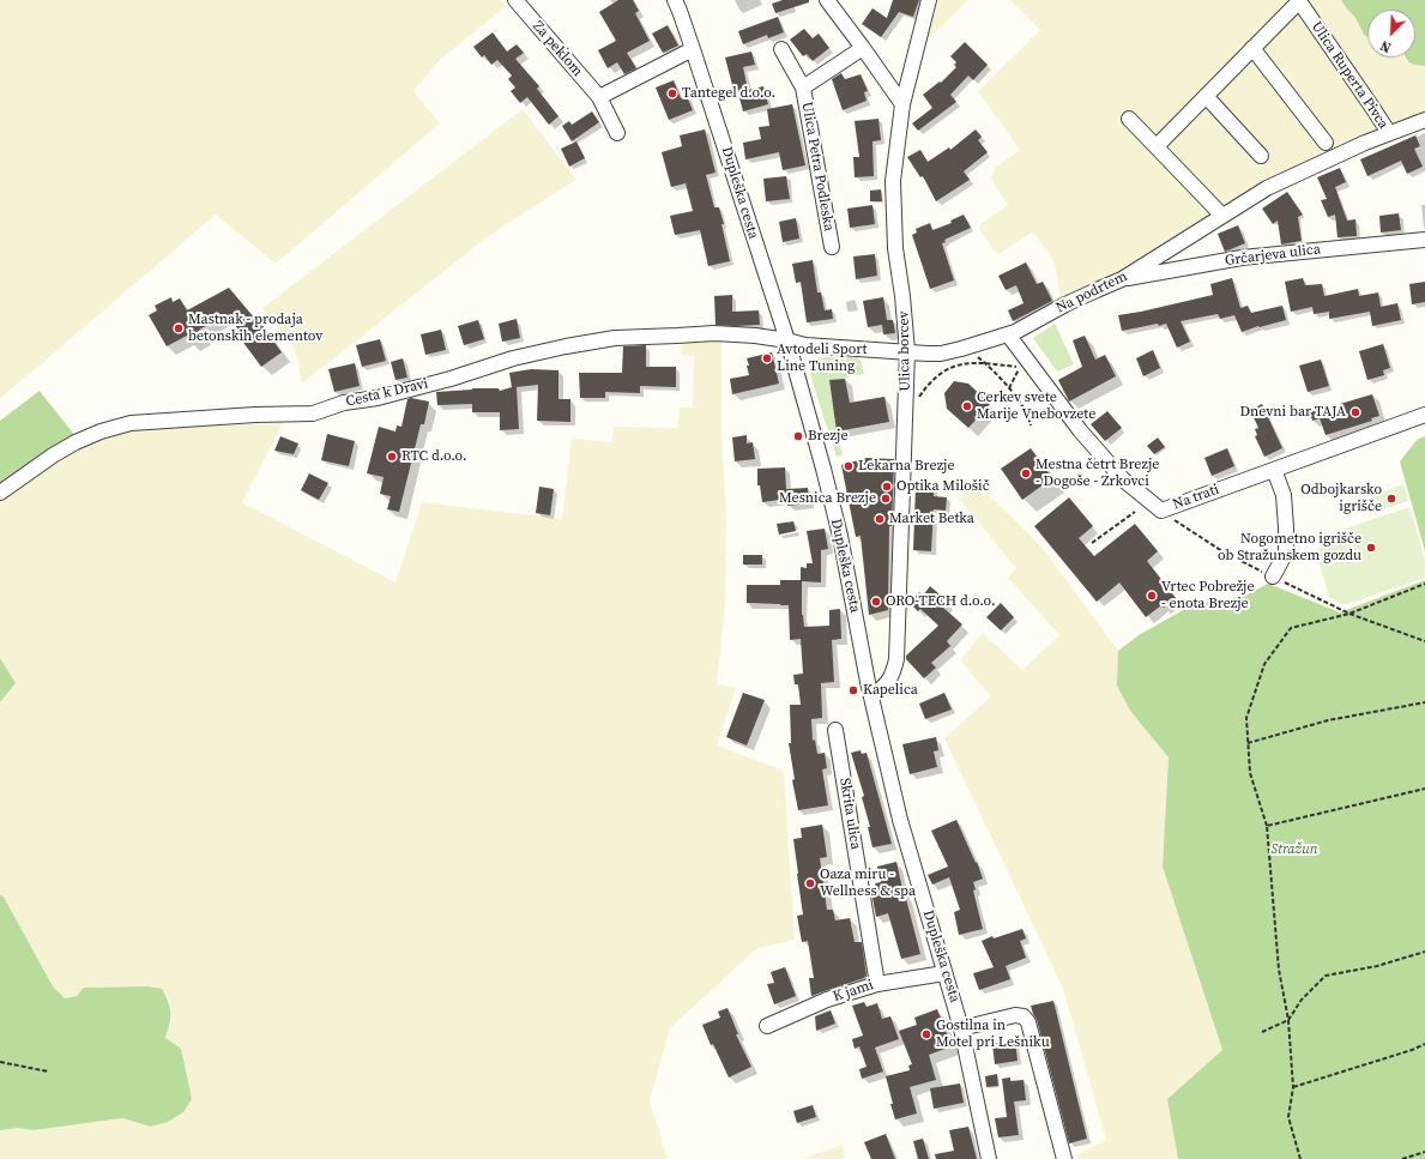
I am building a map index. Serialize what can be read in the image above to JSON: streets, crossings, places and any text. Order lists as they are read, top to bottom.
{
  "streets": {
    "street": [
      "Za peklom",
      "Ulica Ruperta Pivca",
      "Ulica Petra Podleska",
      "Dupleška cesta",
      "Grčarjeva ulica",
      "Na podrtem",
      "Ulica borcev",
      "Cesta k Dravi",
      "Na trati",
      "Skrita ulica",
      "K jami"
    ]
  },
  "crossings": [
    ["Ulica Ruperta Pivca", "Na podrtem"],
    ["Dupleška cesta", "Na podrtem"],
    ["Dupleška cesta", "Ulica borcev"],
    ["Dupleška cesta", "Cesta k Dravi"],
    ["Dupleška cesta", "K jami"],
    ["Grčarjeva ulica", "Na podrtem"],
    ["Na podrtem", "Ulica borcev"],
    ["Na podrtem", "Cesta k Dravi"],
    ["Na podrtem", "Na trati"],
    ["Skrita ulica", "K jami"]
  ],
  "parks": ["Stražun"],
  "places": [
    "Tantegel d.o.o.",
    "Mastnak - prodaja betonskih elementov",
    "Avtodeli Sport Line Tuning",
    "Cerkev svete Marije Vnebovzete",
    "Dnevni bar TAJA",
    "Brezje",
    "RTC d.o.o.",
    "Lekarna Brezje",
    "Mestna četrt Brezje - Dogoše - Zrkovci",
    "Optika Milošič",
    "Mesnica Brezje",
    "Odbojkarsko igrišče",
    "Market Betka",
    "Nogometno igrišče ob Stražunskem gozdu",
    "Vrtec Pobrežje - enota Brezje",
    "ORO-TECH d.o.o.",
    "Kapelica",
    "Oaza miru - Wellness & spa",
    "Gostilna in Motel pri Lešniku"
  ],
  "north": "bottom left"
}
